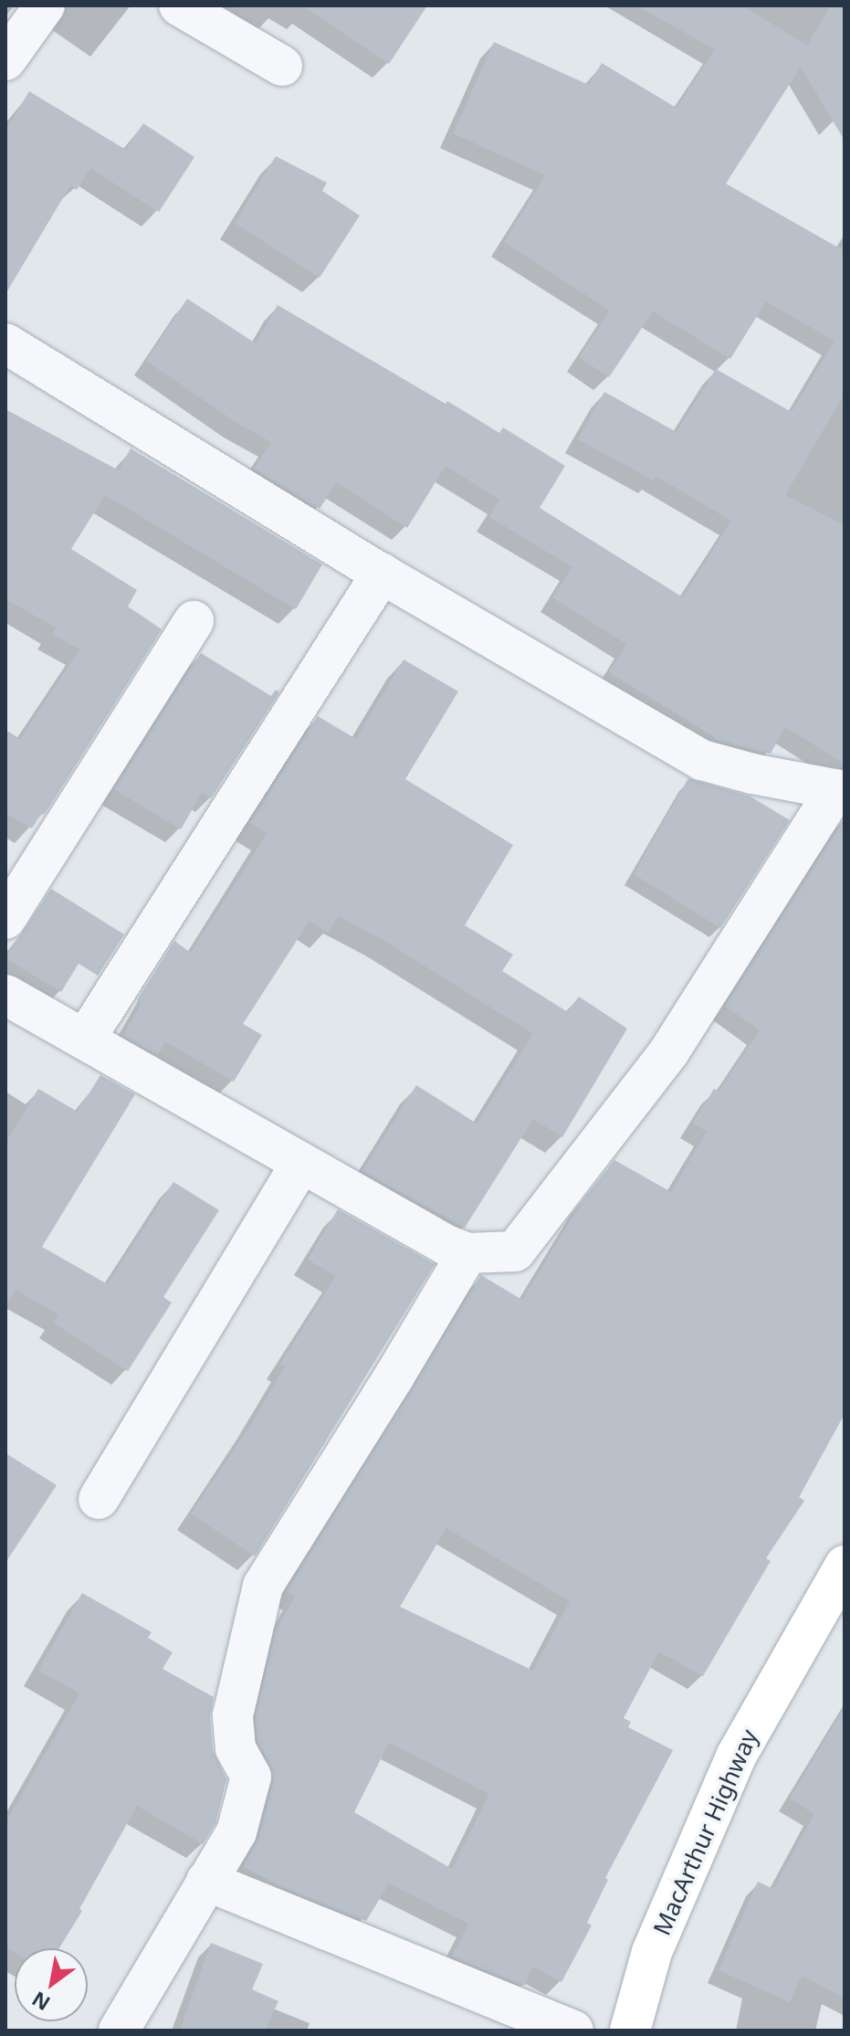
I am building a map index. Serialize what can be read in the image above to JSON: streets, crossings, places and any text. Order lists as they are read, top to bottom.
{
  "streets": {
    "highway": ["MacArthur Highway"]
  },
  "north": "bottom left"
}
